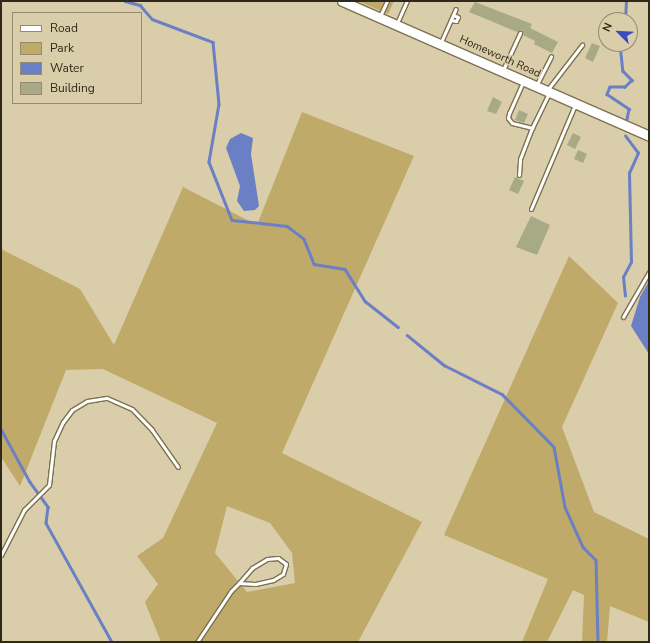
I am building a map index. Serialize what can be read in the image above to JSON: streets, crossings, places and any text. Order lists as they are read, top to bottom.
{
  "streets": {
    "street": ["Homeworth Road"]
  },
  "legend": [
    "Road",
    "Park",
    "Water",
    "Building"
  ],
  "north": "top left"
}
